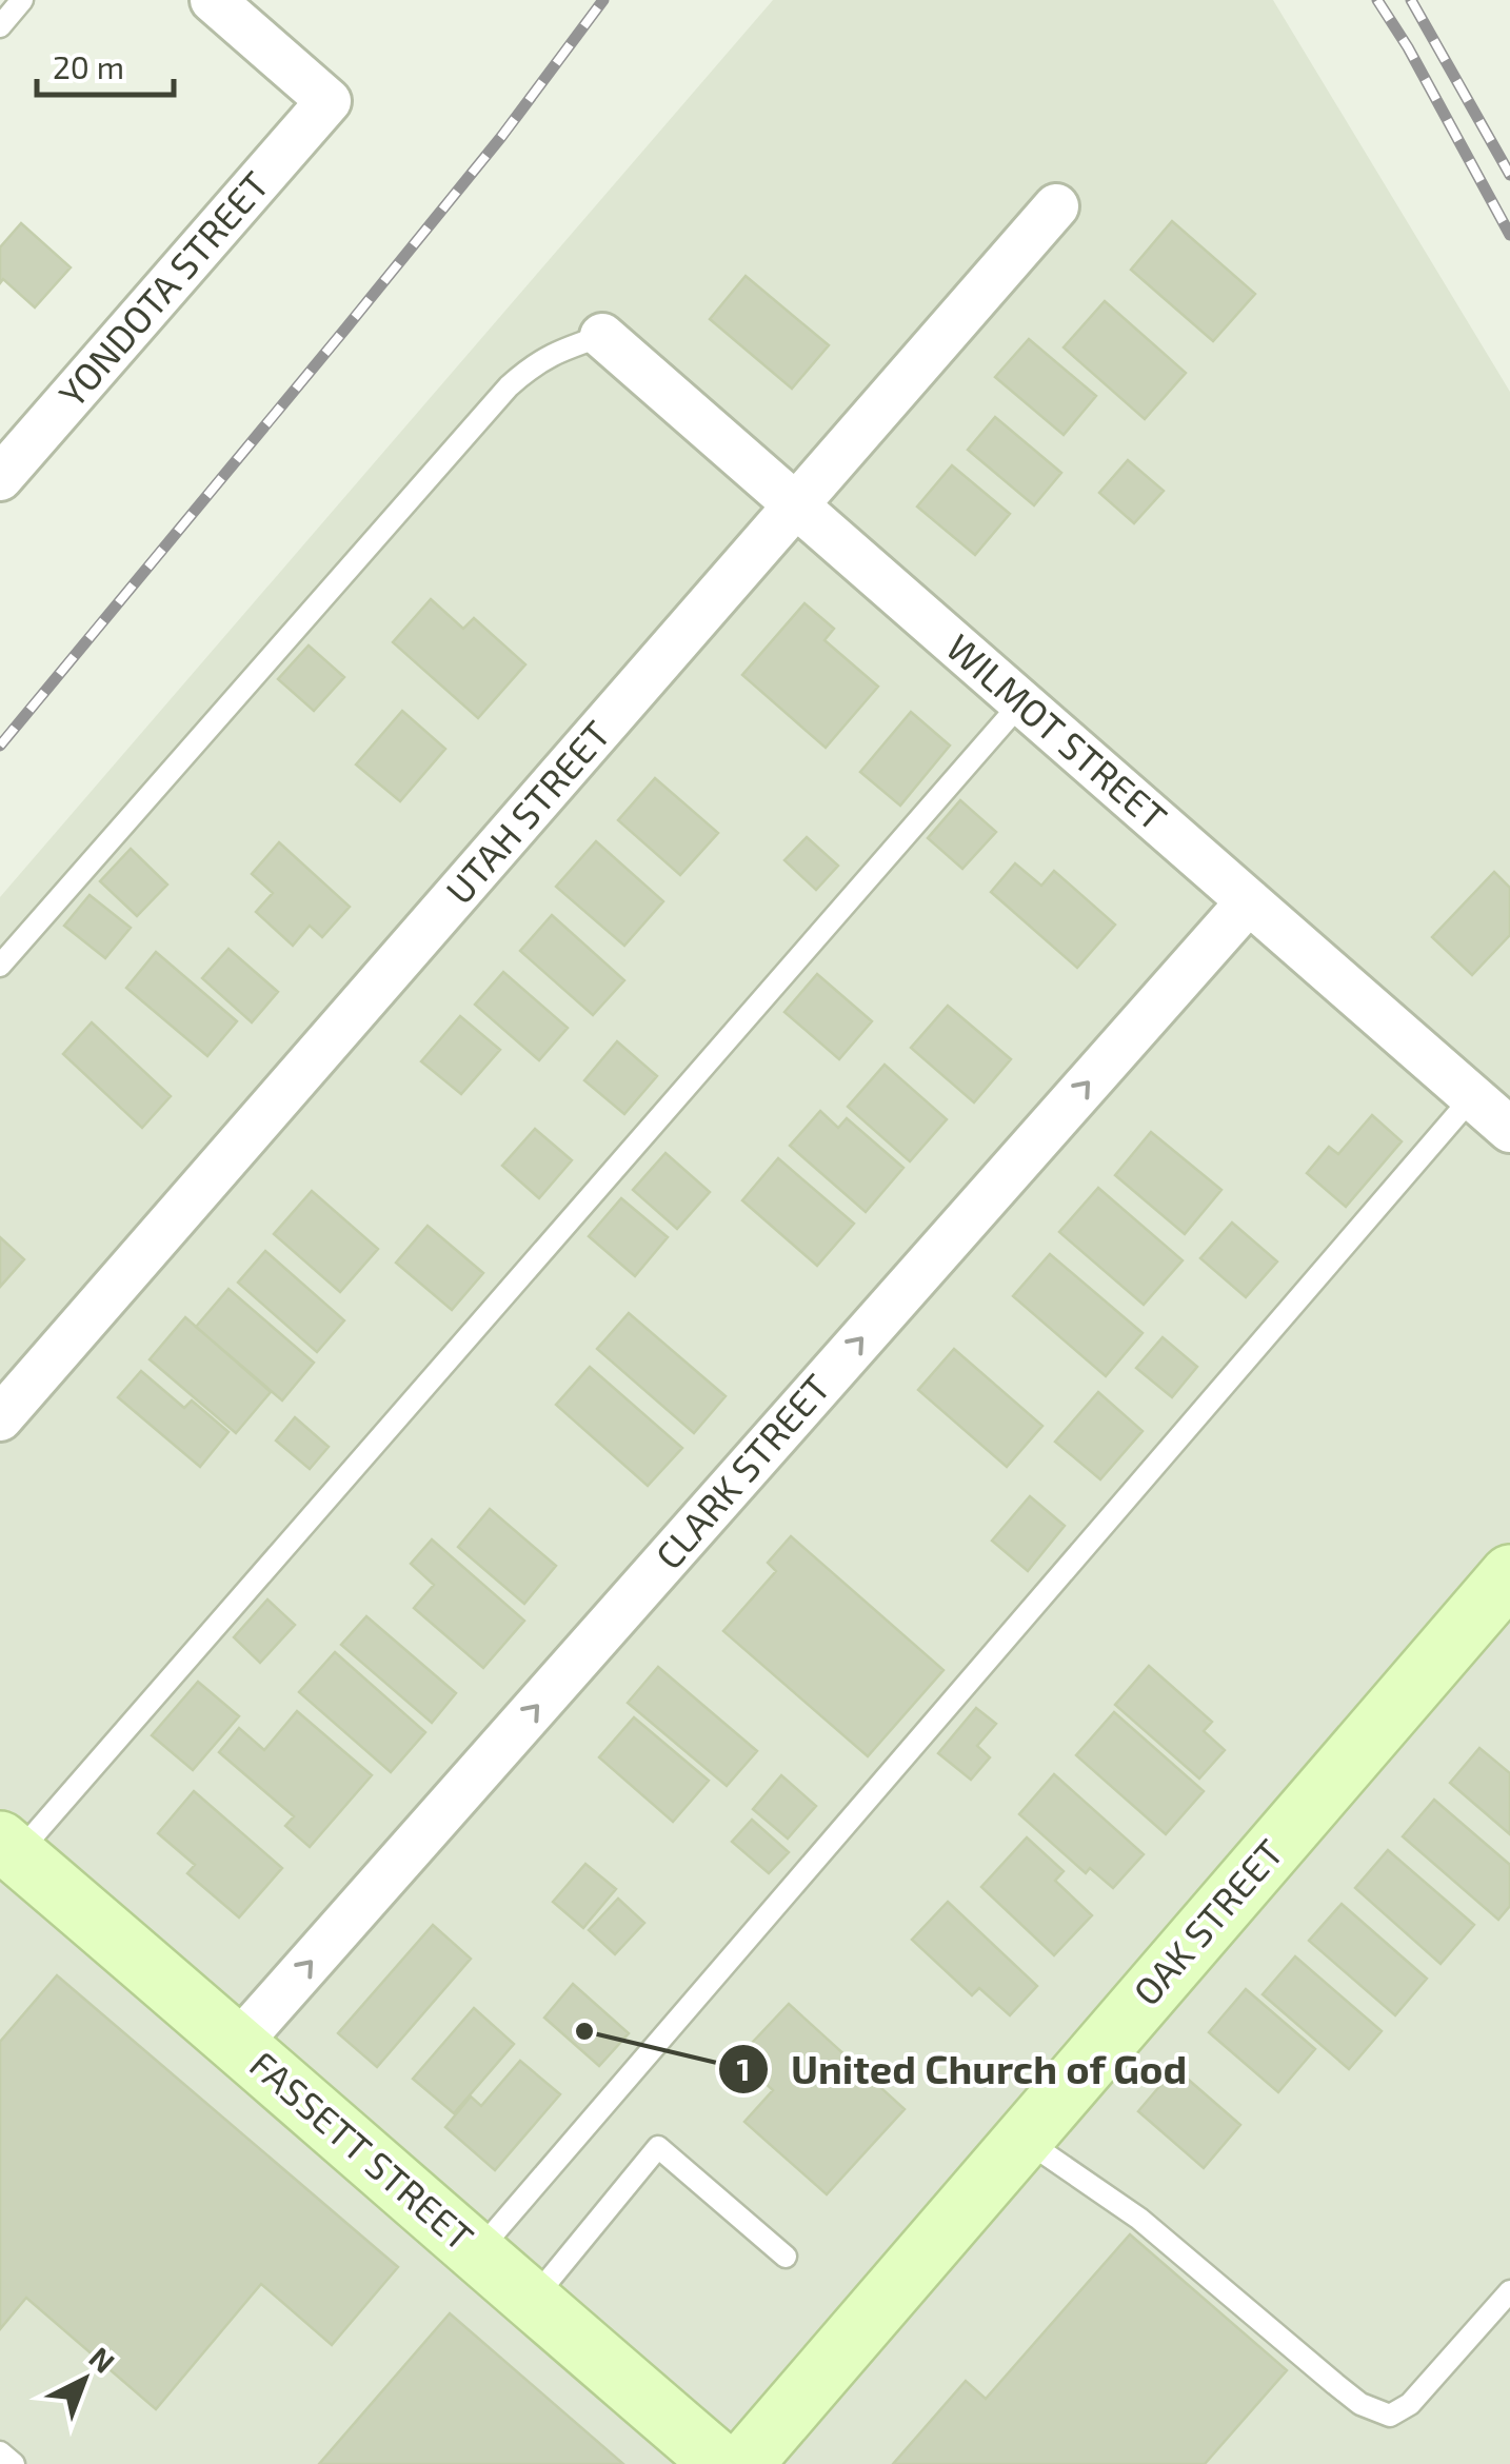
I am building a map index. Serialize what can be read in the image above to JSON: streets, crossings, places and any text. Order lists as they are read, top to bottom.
{
  "streets": {
    "main road": ["OAK STREET", "FASSETT STREET"],
    "street": [
      "YONDOTA STREET",
      "WILMOT STREET",
      "UTAH STREET",
      "CLARK STREET"
    ]
  },
  "crossings": [
    ["WILMOT STREET", "UTAH STREET"],
    ["WILMOT STREET", "CLARK STREET"],
    ["CLARK STREET", "FASSETT STREET"]
  ],
  "one_way": ["CLARK STREET"],
  "places": ["United Church of God"],
  "scale_bar": "20 m",
  "north": "top right"
}
